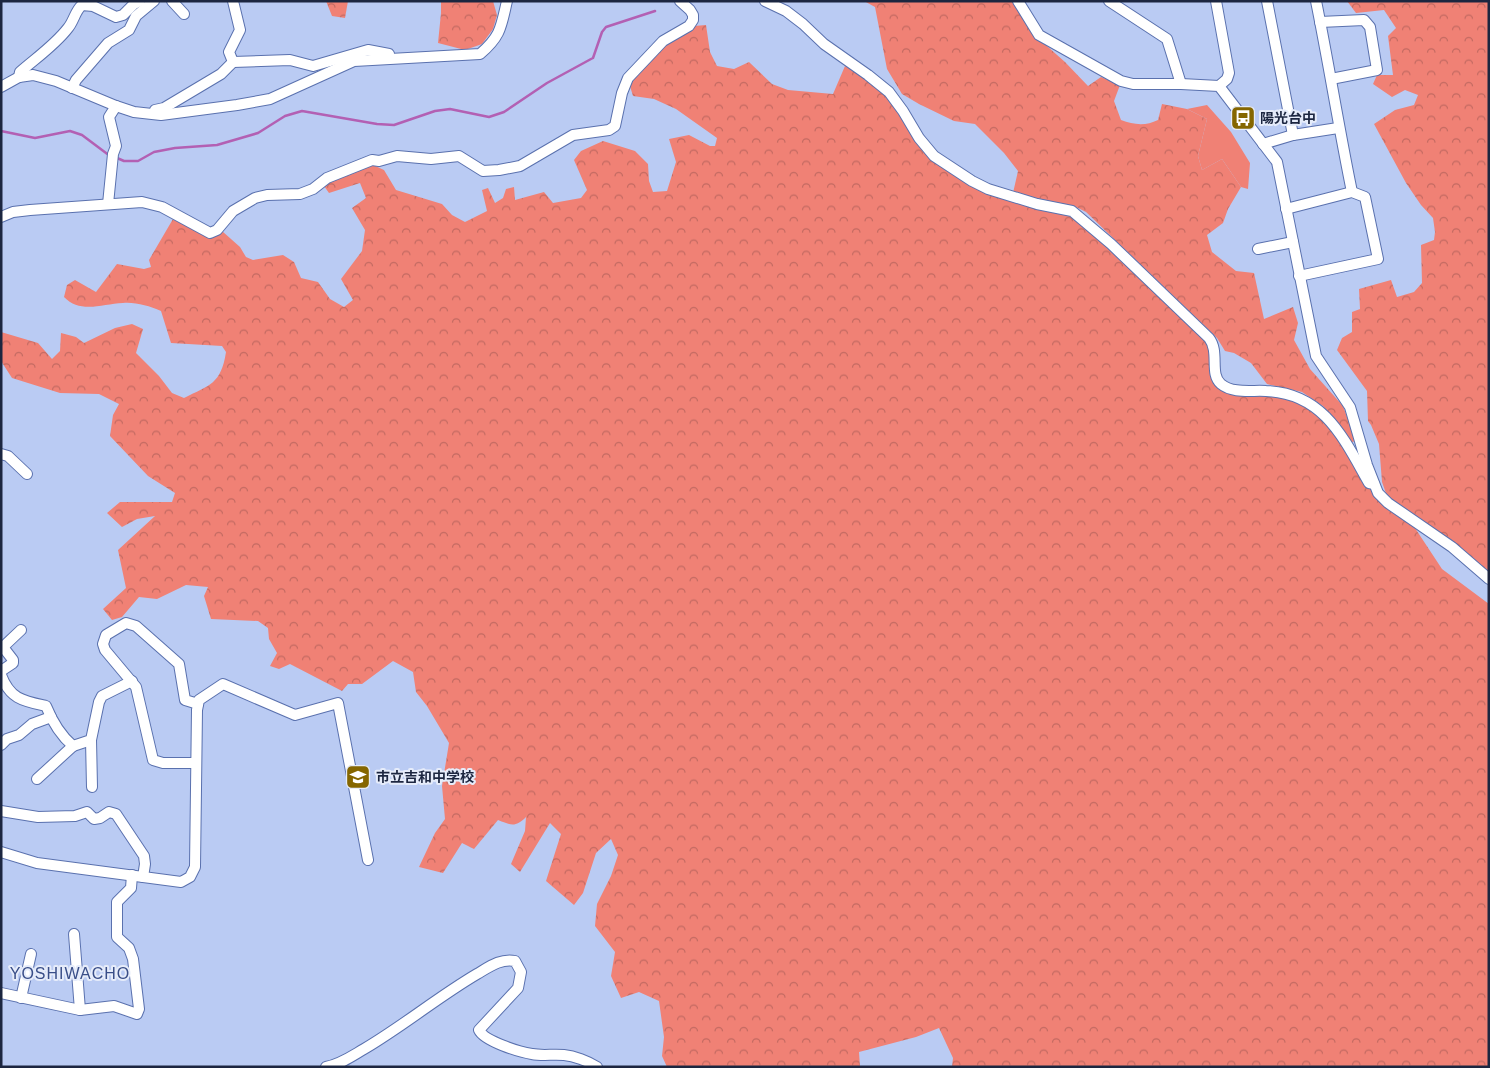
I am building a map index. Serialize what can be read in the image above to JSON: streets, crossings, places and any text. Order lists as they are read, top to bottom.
{
  "districts": ["YOSHIWACHO"],
  "places": {
    "bus stop": ["陽光台中"],
    "school or university": ["市立吉和中学校"]
  }
}
